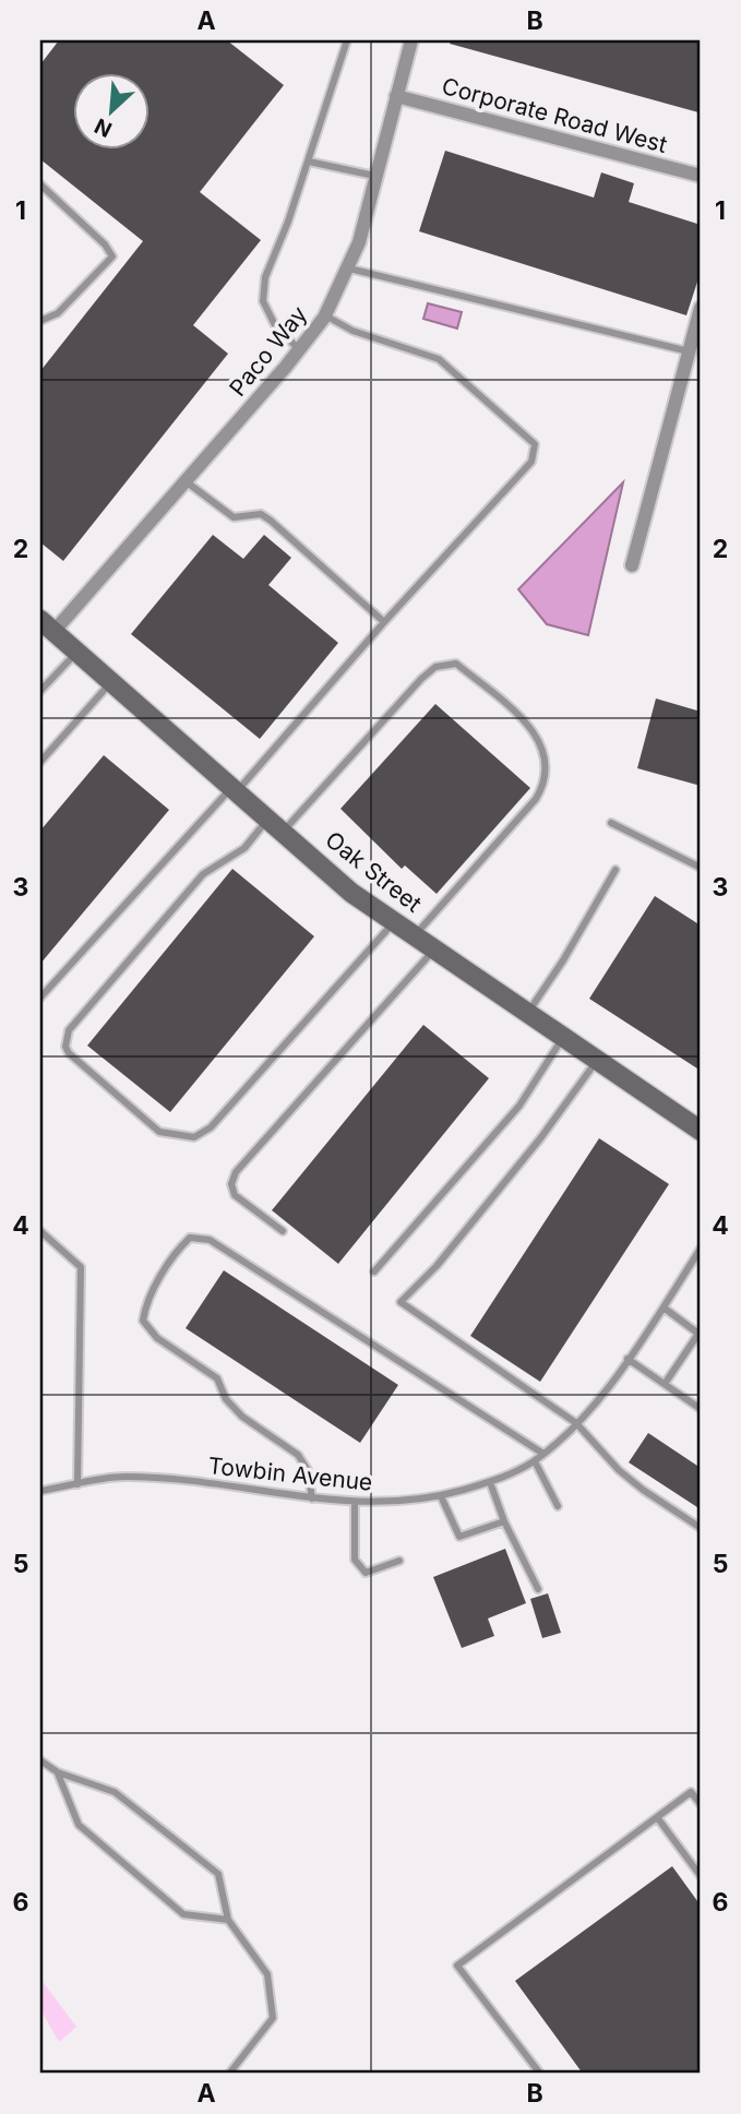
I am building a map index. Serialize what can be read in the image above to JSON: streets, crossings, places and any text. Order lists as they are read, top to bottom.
{
  "streets": {
    "street": ["Corporate Road West", "Paco Way", "Oak Street"],
    "lane": ["Towbin Avenue"]
  },
  "crossings": [
    ["Corporate Road West", "Paco Way"],
    ["Paco Way", "Oak Street"]
  ],
  "north": "bottom left",
  "grid": {
    "columns": ["A", "B"],
    "rows": [
      "1",
      "2",
      "3",
      "4",
      "5",
      "6"
    ]
  }
}
